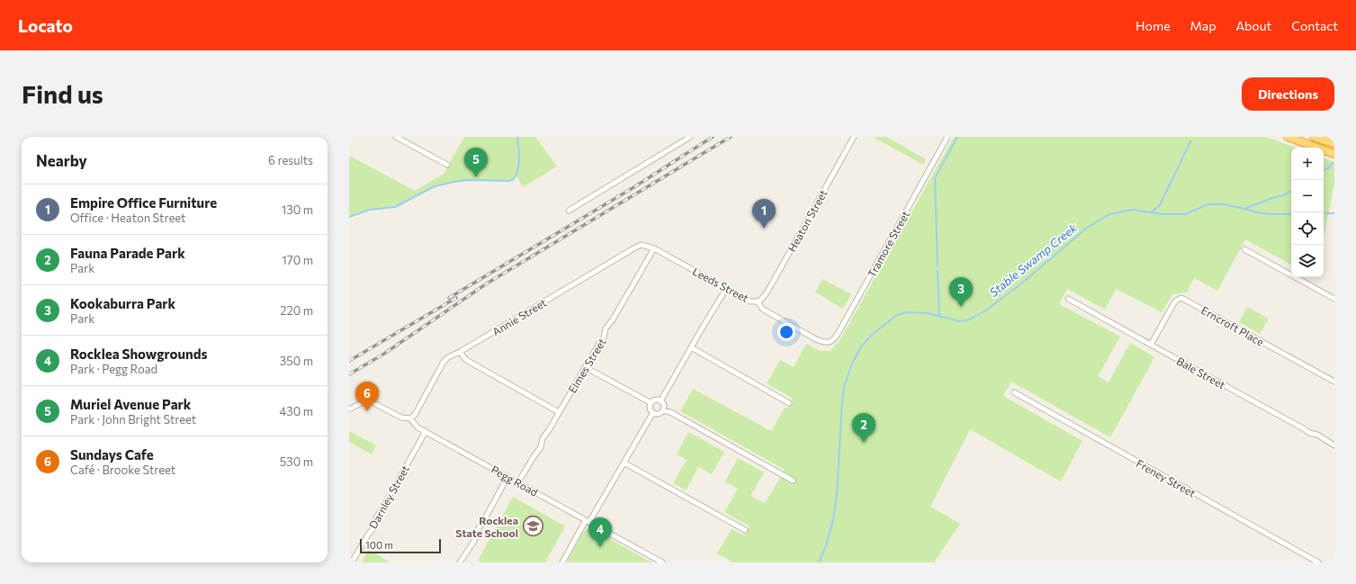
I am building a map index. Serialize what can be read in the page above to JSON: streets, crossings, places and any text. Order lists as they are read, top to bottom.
{
  "streets": {
    "street": [
      "Heaton Street",
      "Tramore Street",
      "Leeds Street",
      "Annie Street",
      "Erncroft Place",
      "Elmes Street",
      "Bale Street",
      "Freney Street",
      "Pegg Road",
      "Darnley Street"
    ]
  },
  "crossings": [
    ["Heaton Street", "Leeds Street"],
    ["Tramore Street", "Leeds Street"],
    ["Leeds Street", "Annie Street"],
    ["Leeds Street", "Elmes Street"],
    ["Annie Street", "Elmes Street"],
    ["Annie Street", "Pegg Road"],
    ["Erncroft Place", "Bale Street"],
    ["Elmes Street", "Pegg Road"],
    ["Pegg Road", "Darnley Street"]
  ],
  "water": ["Stable Swamp Creek"],
  "places": {
    "school or university": ["Rocklea State School"]
  },
  "scale_bar": "100 m",
  "page": {
    "header": "Locato",
    "nav": [
      "Home",
      "Map",
      "About",
      "Contact"
    ],
    "buttons": "Directions",
    "title": "Find us",
    "heading": ["Nearby", "6 results"],
    "map_buttons": ["+", "−"],
    "pins": [
      "5",
      "1",
      "3",
      "6",
      "2",
      "4"
    ],
    "list": [
      {
        "mark": "1",
        "name": "Empire Office Furniture",
        "note": "Office · Heaton Street",
        "value": "130 m"
      },
      {
        "mark": "2",
        "name": "Fauna Parade Park",
        "note": "Park",
        "value": "170 m"
      },
      {
        "mark": "3",
        "name": "Kookaburra Park",
        "note": "Park",
        "value": "220 m"
      },
      {
        "mark": "4",
        "name": "Rocklea Showgrounds",
        "note": "Park · Pegg Road",
        "value": "350 m"
      },
      {
        "mark": "5",
        "name": "Muriel Avenue Park",
        "note": "Park · John Bright Street",
        "value": "430 m"
      },
      {
        "mark": "6",
        "name": "Sundays Cafe",
        "note": "Café · Brooke Street",
        "value": "530 m"
      }
    ],
    "scale": "100 m"
  }
}
